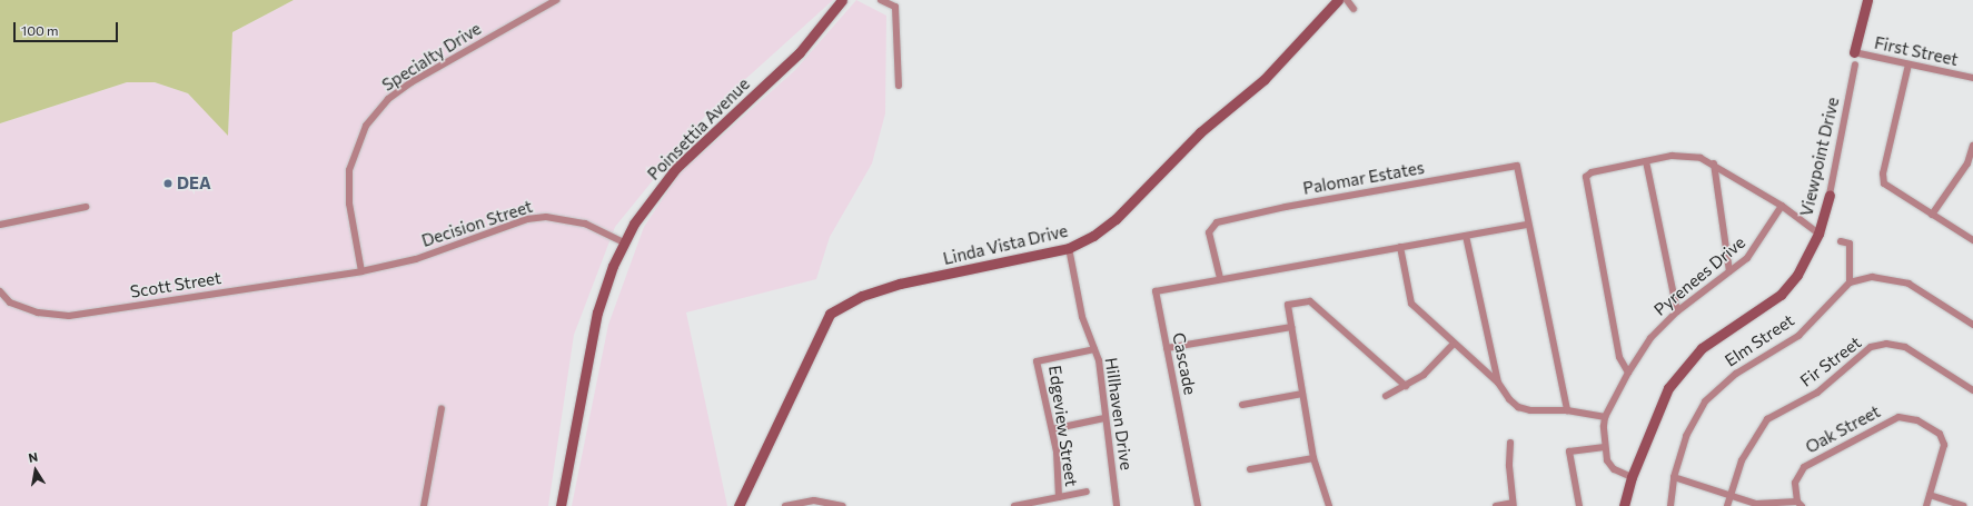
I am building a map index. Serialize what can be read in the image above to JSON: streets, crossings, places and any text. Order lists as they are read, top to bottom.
{
  "streets": {
    "street": [
      "First Street",
      "Specialty Drive",
      "Poinsettia Avenue",
      "Viewpoint Drive",
      "Palomar Estates",
      "Decision Street",
      "Linda Vista Drive",
      "Pyrenees Drive",
      "Scott Street",
      "Elm Street",
      "Fir Street",
      "Cascade",
      "Hillhaven Drive",
      "Edgeview Street",
      "Oak Street"
    ]
  },
  "crossings": [
    ["Specialty Drive", "Decision Street"],
    ["Specialty Drive", "Scott Street"],
    ["Poinsettia Avenue", "Decision Street"],
    ["Viewpoint Drive", "Pyrenees Drive"],
    ["Palomar Estates", "Cascade"],
    ["Decision Street", "Scott Street"],
    ["Linda Vista Drive", "Hillhaven Drive"],
    ["Hillhaven Drive", "Edgeview Street"]
  ],
  "places": ["DEA"],
  "scale_bar": "100 m",
  "north": "top"
}
